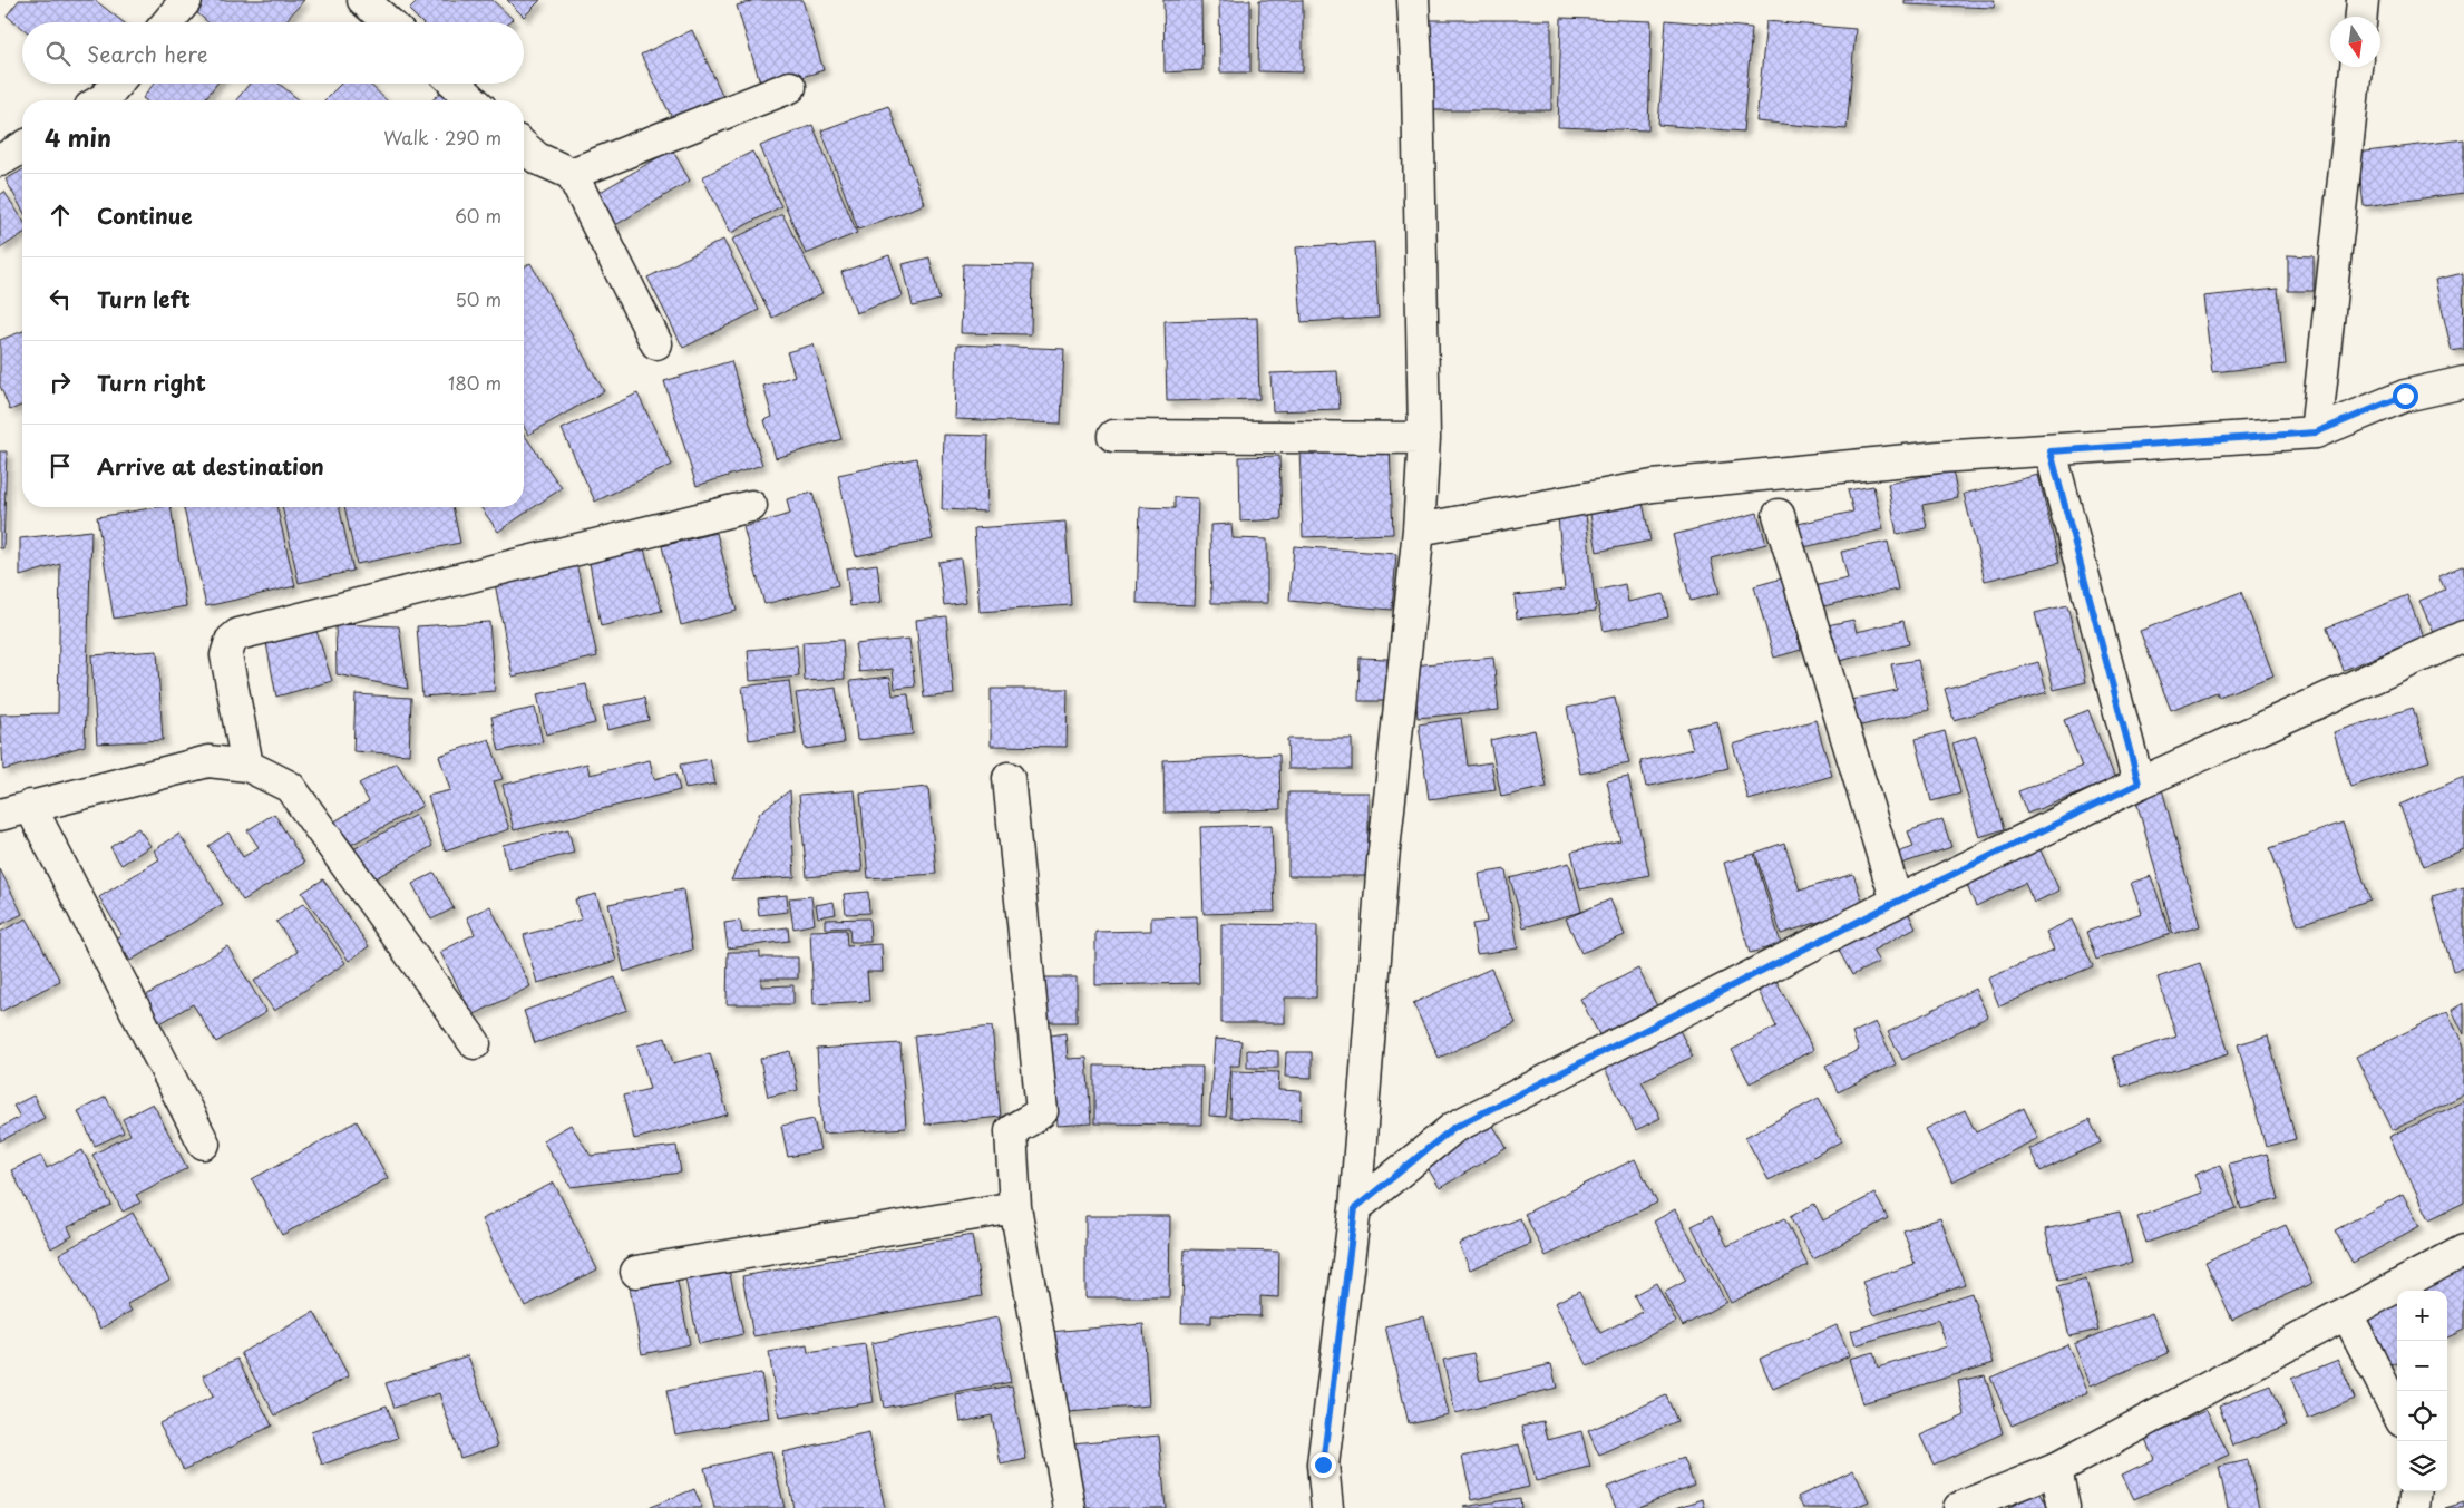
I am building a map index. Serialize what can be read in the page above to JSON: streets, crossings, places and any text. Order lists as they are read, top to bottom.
{
  "north": "bottom",
  "page": {
    "search": "Search here",
    "heading": ["4 min", "Walk · 290 m"],
    "list": [
      ["Continue", "60 m"],
      ["Turn left", "50 m"],
      ["Turn right", "180 m"],
      "Arrive at destination"
    ],
    "map_buttons": ["+", "−"]
  }
}
